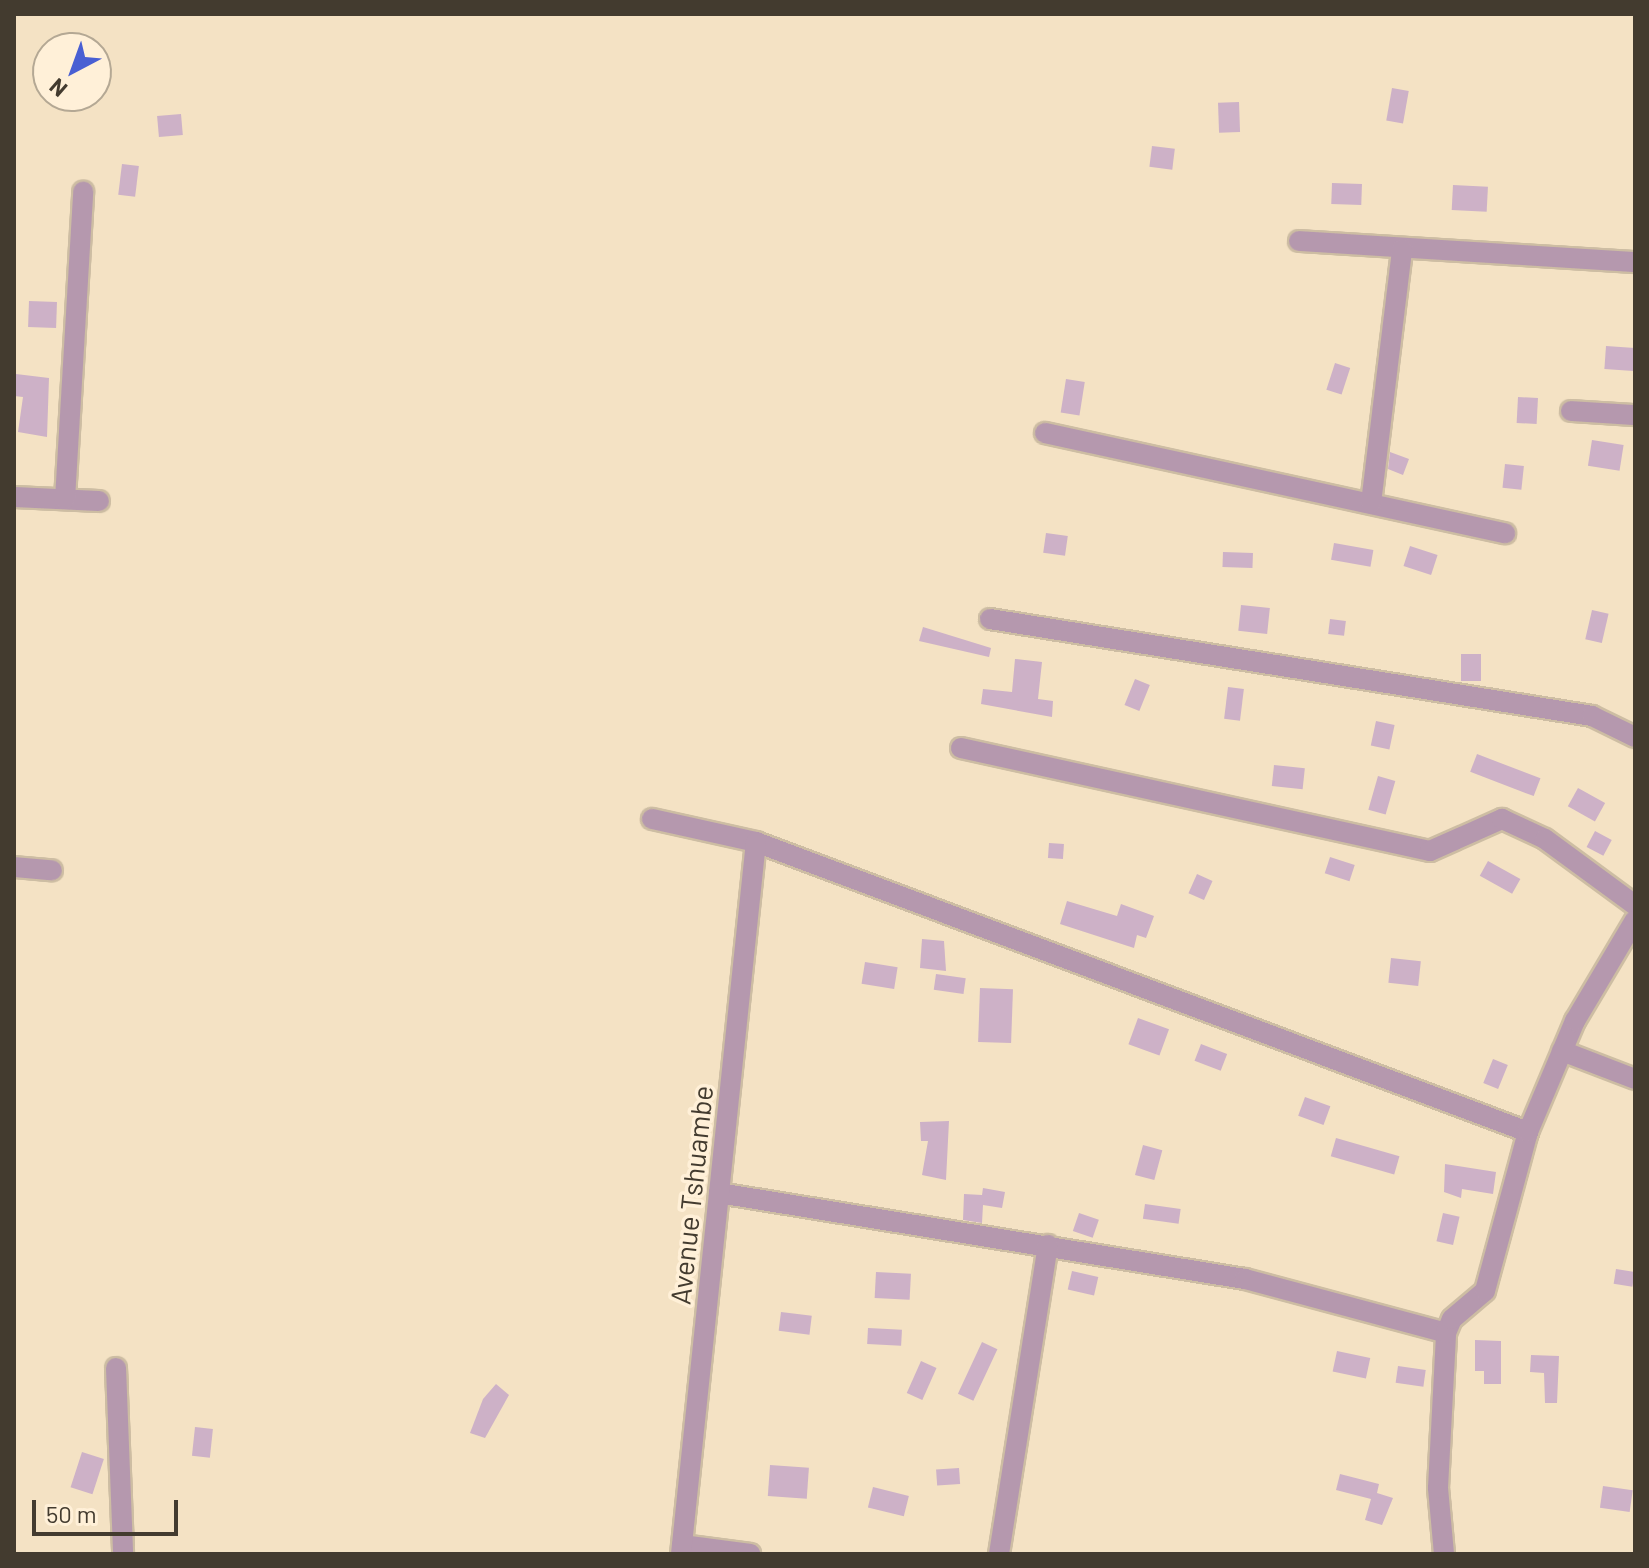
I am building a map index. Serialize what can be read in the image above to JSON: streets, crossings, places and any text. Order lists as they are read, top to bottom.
{
  "streets": {
    "street": ["Avenue Tshuambe"]
  },
  "scale_bar": "50 m",
  "north": "bottom left"
}
